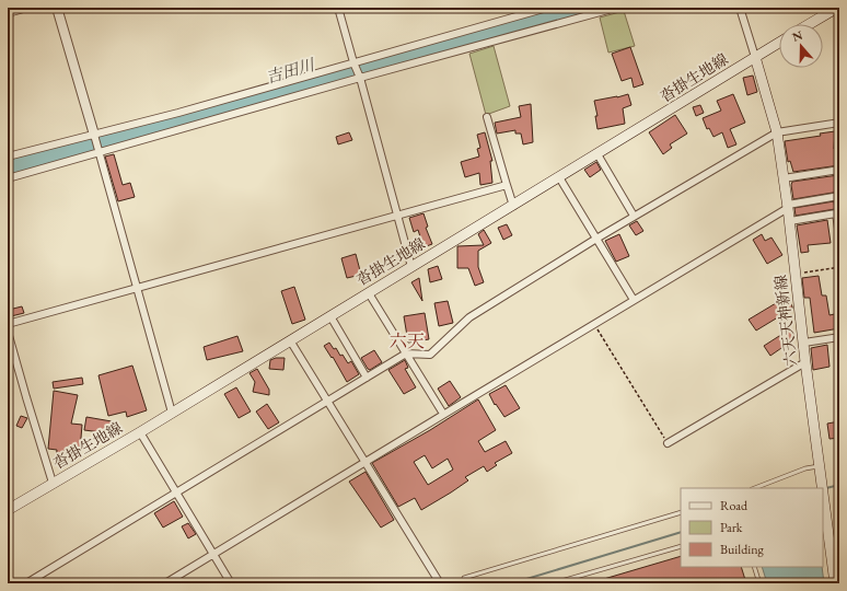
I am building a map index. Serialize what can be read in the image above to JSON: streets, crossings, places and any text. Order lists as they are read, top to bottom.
{
  "streets": {
    "main road": ["沓掛生地線", "六天天神新線"]
  },
  "crossings": [
    ["沓掛生地線", "六天天神新線"]
  ],
  "districts": ["六天"],
  "water": ["吉田川"],
  "legend": ["Road", "Park", "Building"],
  "north": "top"
}
